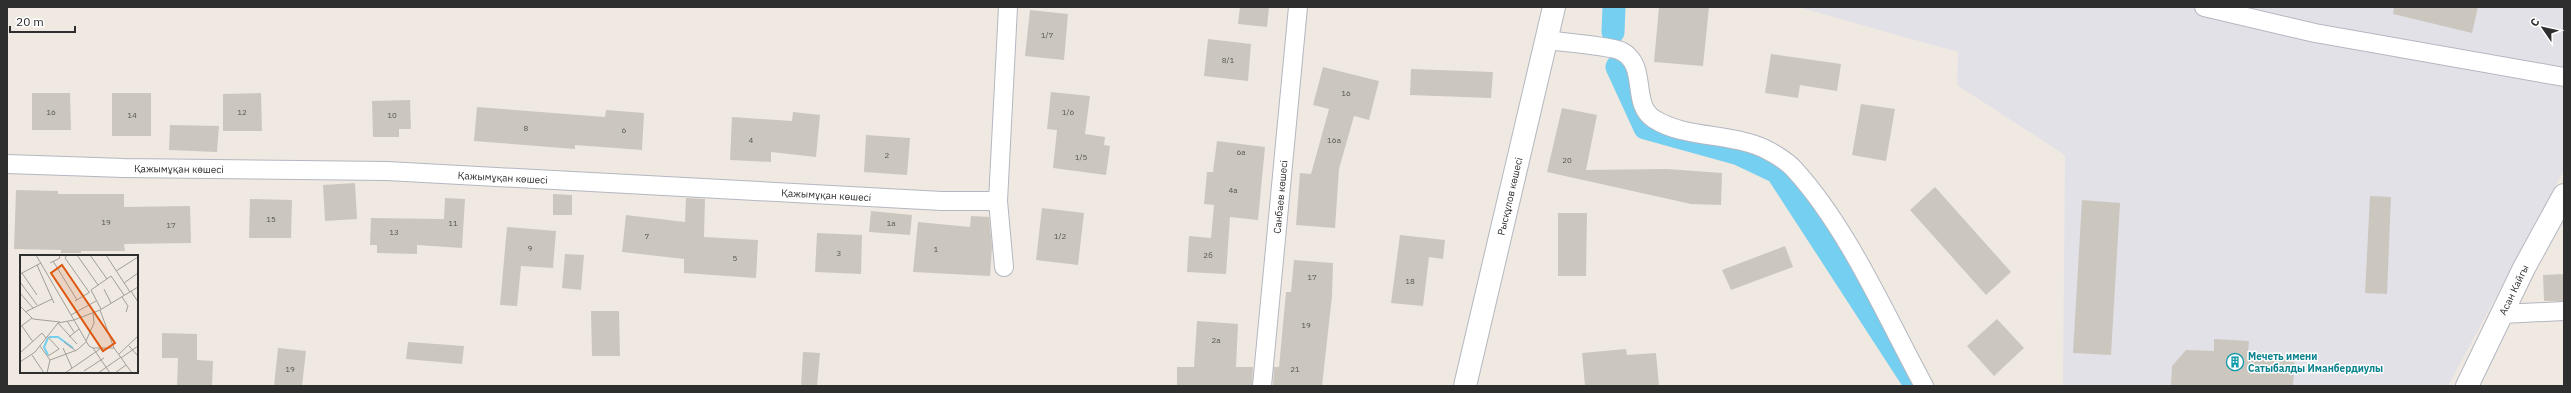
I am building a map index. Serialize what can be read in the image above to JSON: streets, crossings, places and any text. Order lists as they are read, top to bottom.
{
  "streets": {
    "street": [
      "Қажымұқан көшесі",
      "Санбаев көшесі",
      "Рысқұлов көшесі",
      "Асан Кайгы"
    ]
  },
  "places": {
    "building": ["Мечеть имени Сатыбалды Иманбердиулы"]
  },
  "house_numbers": [
    "1/7",
    "8/1",
    "16",
    "16",
    "12",
    "1/6",
    "14",
    "10",
    "8",
    "6",
    "4",
    "16а",
    "6а",
    "2",
    "1/5",
    "20",
    "4а",
    "15",
    "19",
    "11",
    "1а",
    "17",
    "13",
    "7",
    "1/2",
    "9",
    "1",
    "3",
    "2б",
    "5",
    "17",
    "18",
    "19",
    "2а",
    "19",
    "21"
  ],
  "scale_bar": "20 m",
  "north": "top left"
}
